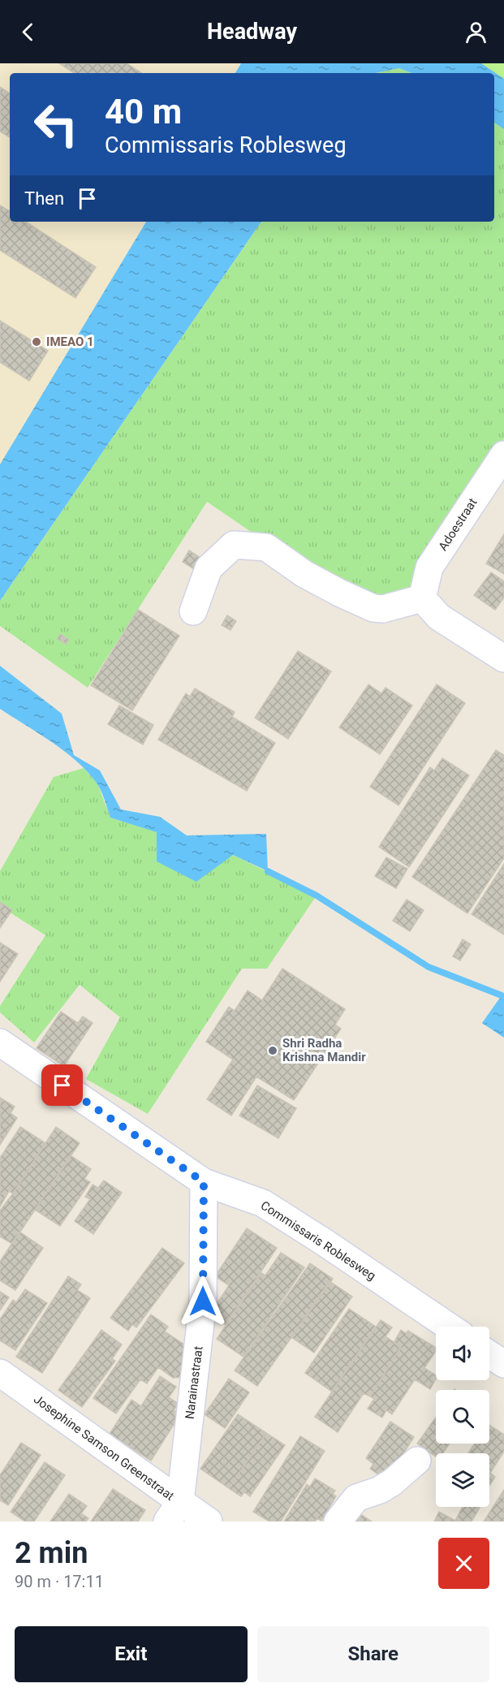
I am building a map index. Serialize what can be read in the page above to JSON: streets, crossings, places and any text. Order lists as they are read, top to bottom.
{
  "streets": {
    "street": [
      "Adoestraat",
      "Commissaris Roblesweg",
      "Narainastraat",
      "Josephine Samson Greenstraat"
    ]
  },
  "crossings": [
    ["Commissaris Roblesweg", "Narainastraat"],
    ["Narainastraat", "Josephine Samson Greenstraat"]
  ],
  "places": ["IMEAO 1", "Shri Radha Krishna Mandir"],
  "page": {
    "header": "Headway",
    "turn": ["40 m", "Commissaris Roblesweg"],
    "then": "Then",
    "heading": ["2 min", "90 m · 17:11"],
    "buttons": ["Exit", "Share"]
  }
}
